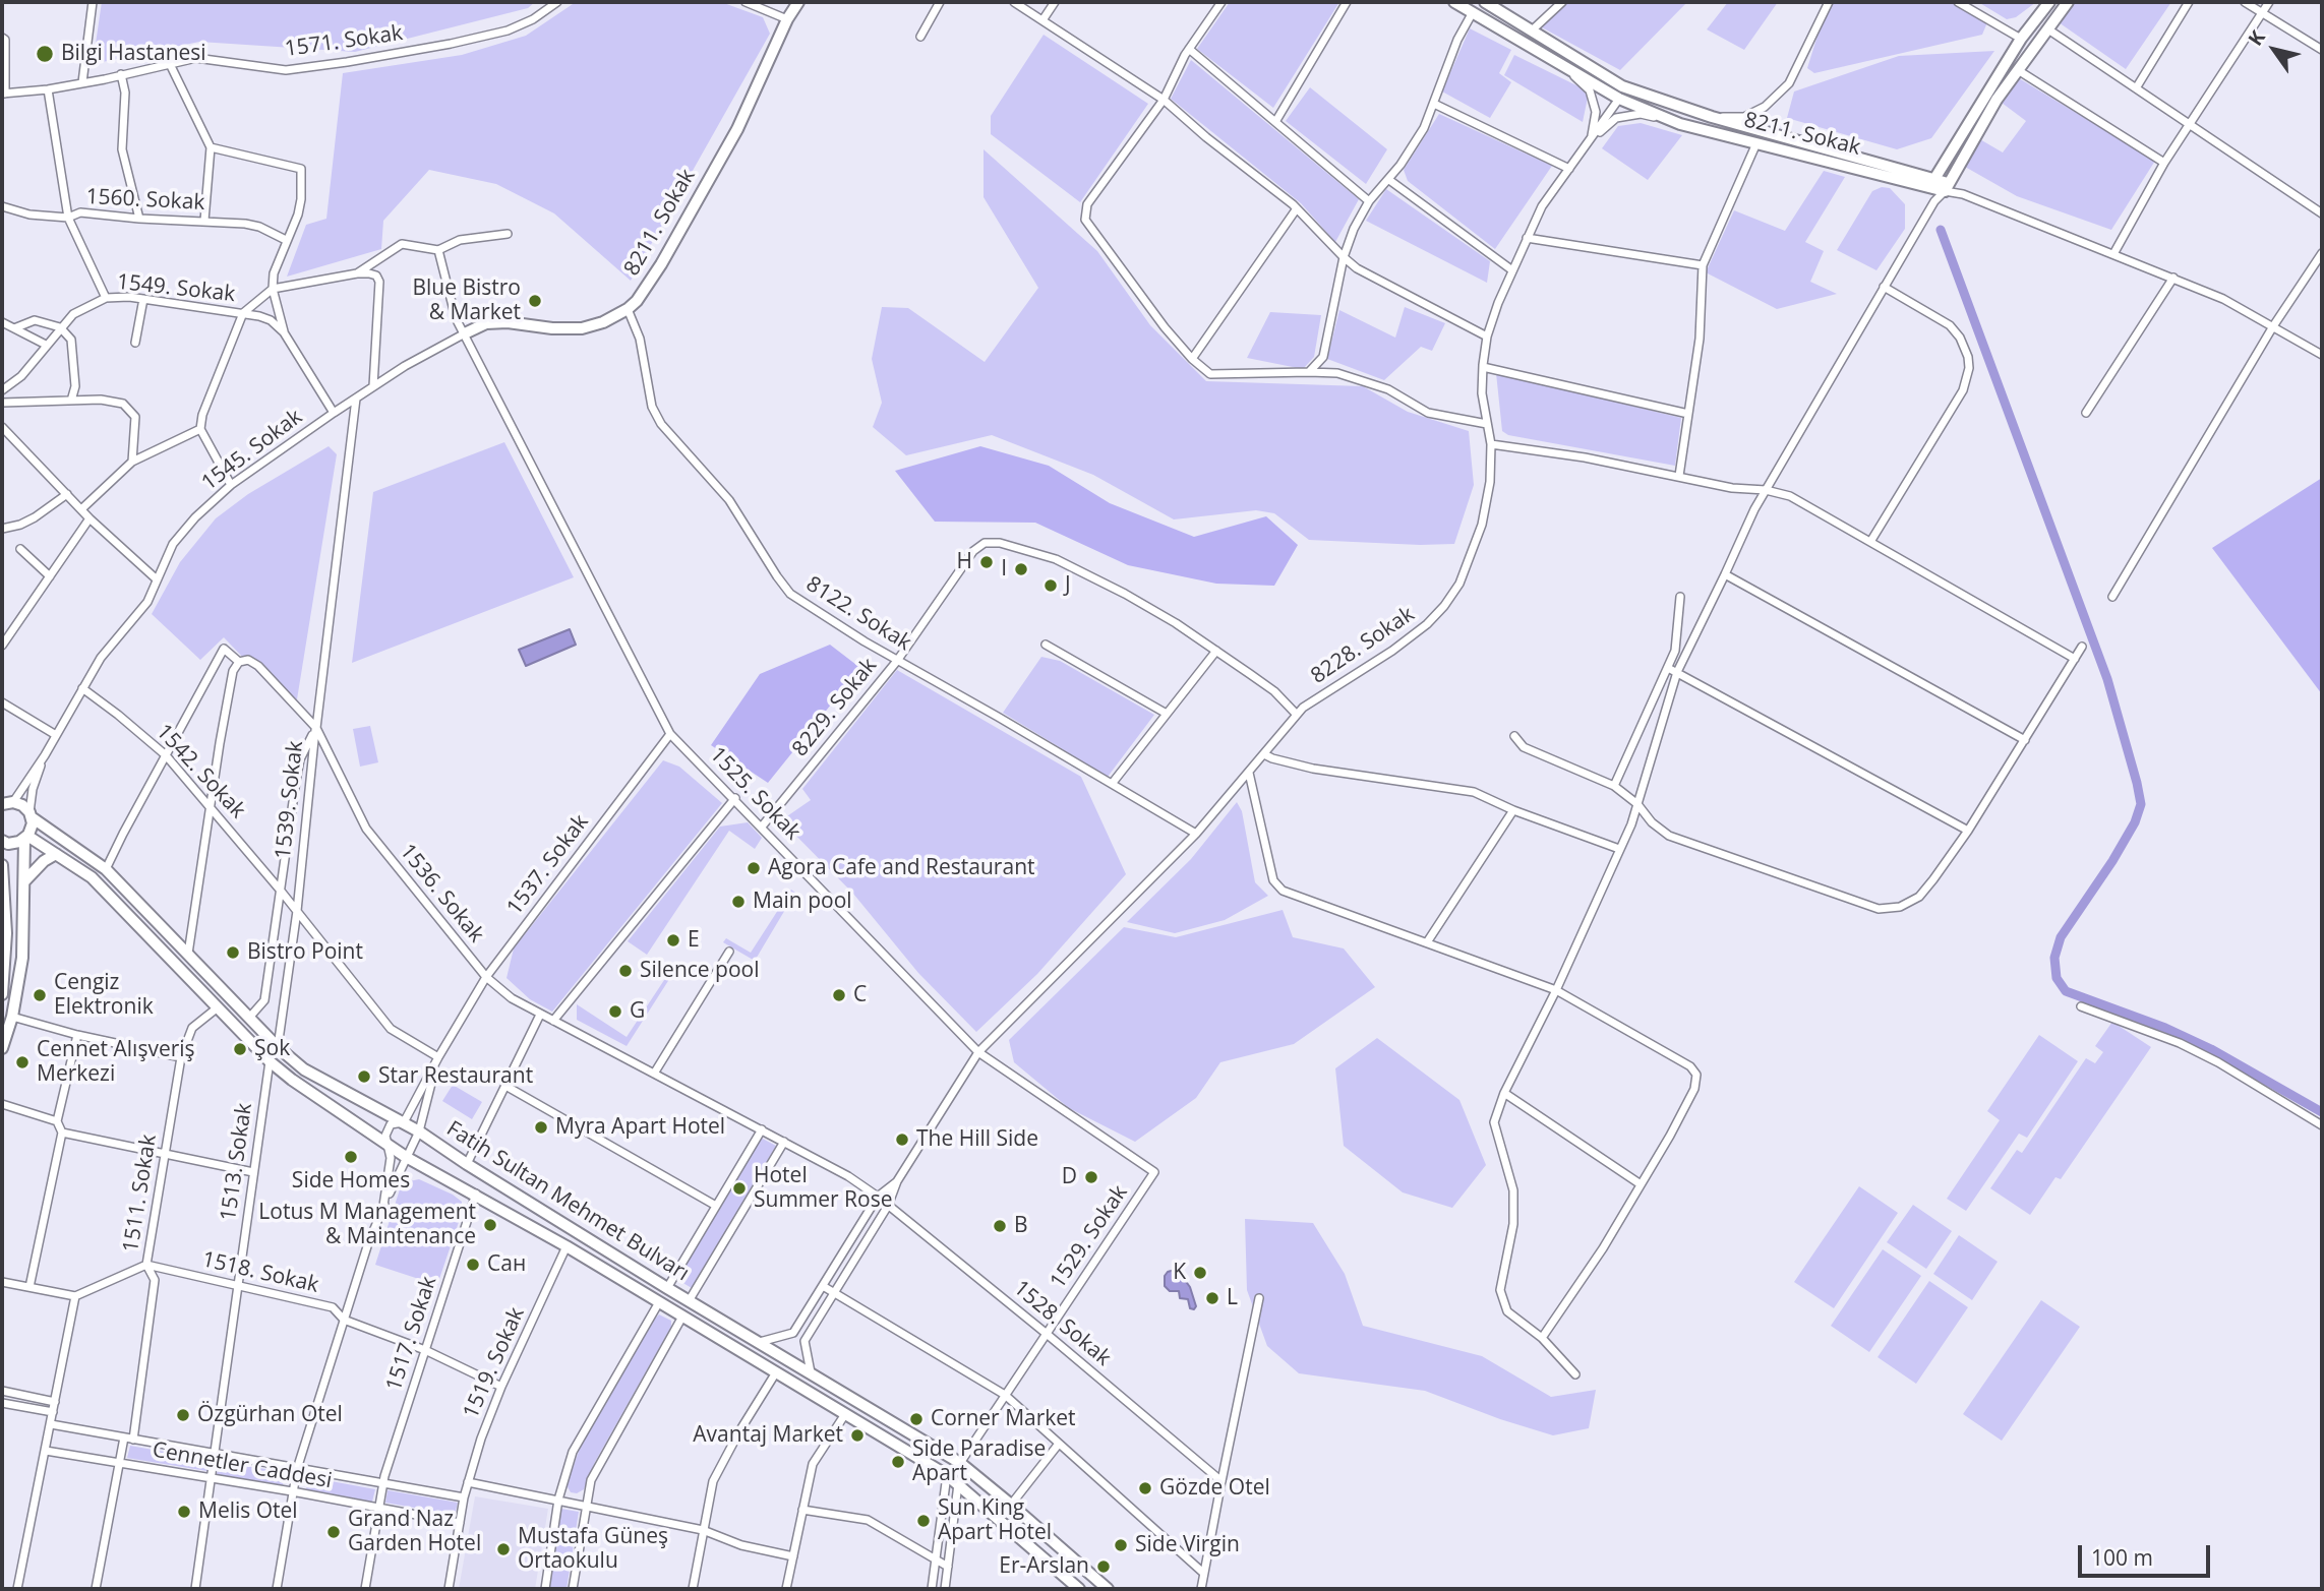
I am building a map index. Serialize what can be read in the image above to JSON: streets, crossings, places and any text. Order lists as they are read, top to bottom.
{
  "streets": {
    "main road": ["8211. Sokak", "Fatih Sultan Mehmet Bulvarı"],
    "street": [
      "1571. Sokak",
      "1560. Sokak",
      "1549. Sokak",
      "1545. Sokak",
      "8122. Sokak",
      "8228. Sokak",
      "8229. Sokak",
      "1542. Sokak",
      "1525. Sokak",
      "1539. Sokak",
      "1537. Sokak",
      "1536. Sokak",
      "1513. Sokak",
      "1511. Sokak",
      "1529. Sokak",
      "1518. Sokak",
      "1528. Sokak",
      "1517. Sokak",
      "1519. Sokak",
      "Cennetler Caddesi"
    ]
  },
  "crossings": [
    ["8211. Sokak", "1545. Sokak"],
    ["8211. Sokak", "8122. Sokak"],
    ["8211. Sokak", "8228. Sokak"],
    ["8211. Sokak", "1525. Sokak"],
    ["1545. Sokak", "1542. Sokak"],
    ["1545. Sokak", "1525. Sokak"],
    ["8122. Sokak", "8228. Sokak"],
    ["8122. Sokak", "8229. Sokak"],
    ["8228. Sokak", "1525. Sokak"],
    ["8229. Sokak", "1525. Sokak"],
    ["1542. Sokak", "1539. Sokak"],
    ["1542. Sokak", "1537. Sokak"],
    ["1525. Sokak", "1537. Sokak"],
    ["1525. Sokak", "1529. Sokak"],
    ["1539. Sokak", "1536. Sokak"],
    ["1539. Sokak", "Fatih Sultan Mehmet Bulvarı"],
    ["1537. Sokak", "1536. Sokak"],
    ["1537. Sokak", "Fatih Sultan Mehmet Bulvarı"],
    ["1536. Sokak", "1528. Sokak"],
    ["1513. Sokak", "Fatih Sultan Mehmet Bulvarı"],
    ["1513. Sokak", "1518. Sokak"],
    ["1513. Sokak", "Cennetler Caddesi"],
    ["1511. Sokak", "Fatih Sultan Mehmet Bulvarı"],
    ["1511. Sokak", "1518. Sokak"],
    ["1511. Sokak", "Cennetler Caddesi"],
    ["Fatih Sultan Mehmet Bulvarı", "1529. Sokak"],
    ["Fatih Sultan Mehmet Bulvarı", "1517. Sokak"],
    ["Fatih Sultan Mehmet Bulvarı", "1519. Sokak"],
    ["1529. Sokak", "1528. Sokak"],
    ["1518. Sokak", "1517. Sokak"],
    ["1518. Sokak", "1519. Sokak"],
    ["1517. Sokak", "Cennetler Caddesi"],
    ["1519. Sokak", "Cennetler Caddesi"]
  ],
  "places": [
    "Bilgi Hastanesi",
    "Blue Bistro & Market",
    "H",
    "I",
    "J",
    "Agora Cafe and Restaurant",
    "Main pool",
    "E",
    "Bistro Point",
    "Silence pool",
    "Cengiz Elektronik",
    "C",
    "G",
    "Şok",
    "Cennet Alışveriş Merkezi",
    "Star Restaurant",
    "Myra Apart Hotel",
    "The Hill Side",
    "Side Homes",
    "D",
    "Hotel Summer Rose",
    "Lotus M Management & Maintenance",
    "B",
    "Сан",
    "K",
    "L",
    "Özgürhan Otel",
    "Corner Market",
    "Avantaj Market",
    "Side Paradise Apart",
    "Gözde Otel",
    "Melis Otel",
    "Sun King Apart Hotel",
    "Grand Naz Garden Hotel",
    "Side Virgin",
    "Mustafa Güneş Ortaokulu",
    "Er-Arslan"
  ],
  "scale_bar": "100 m",
  "north": "top left"
}
